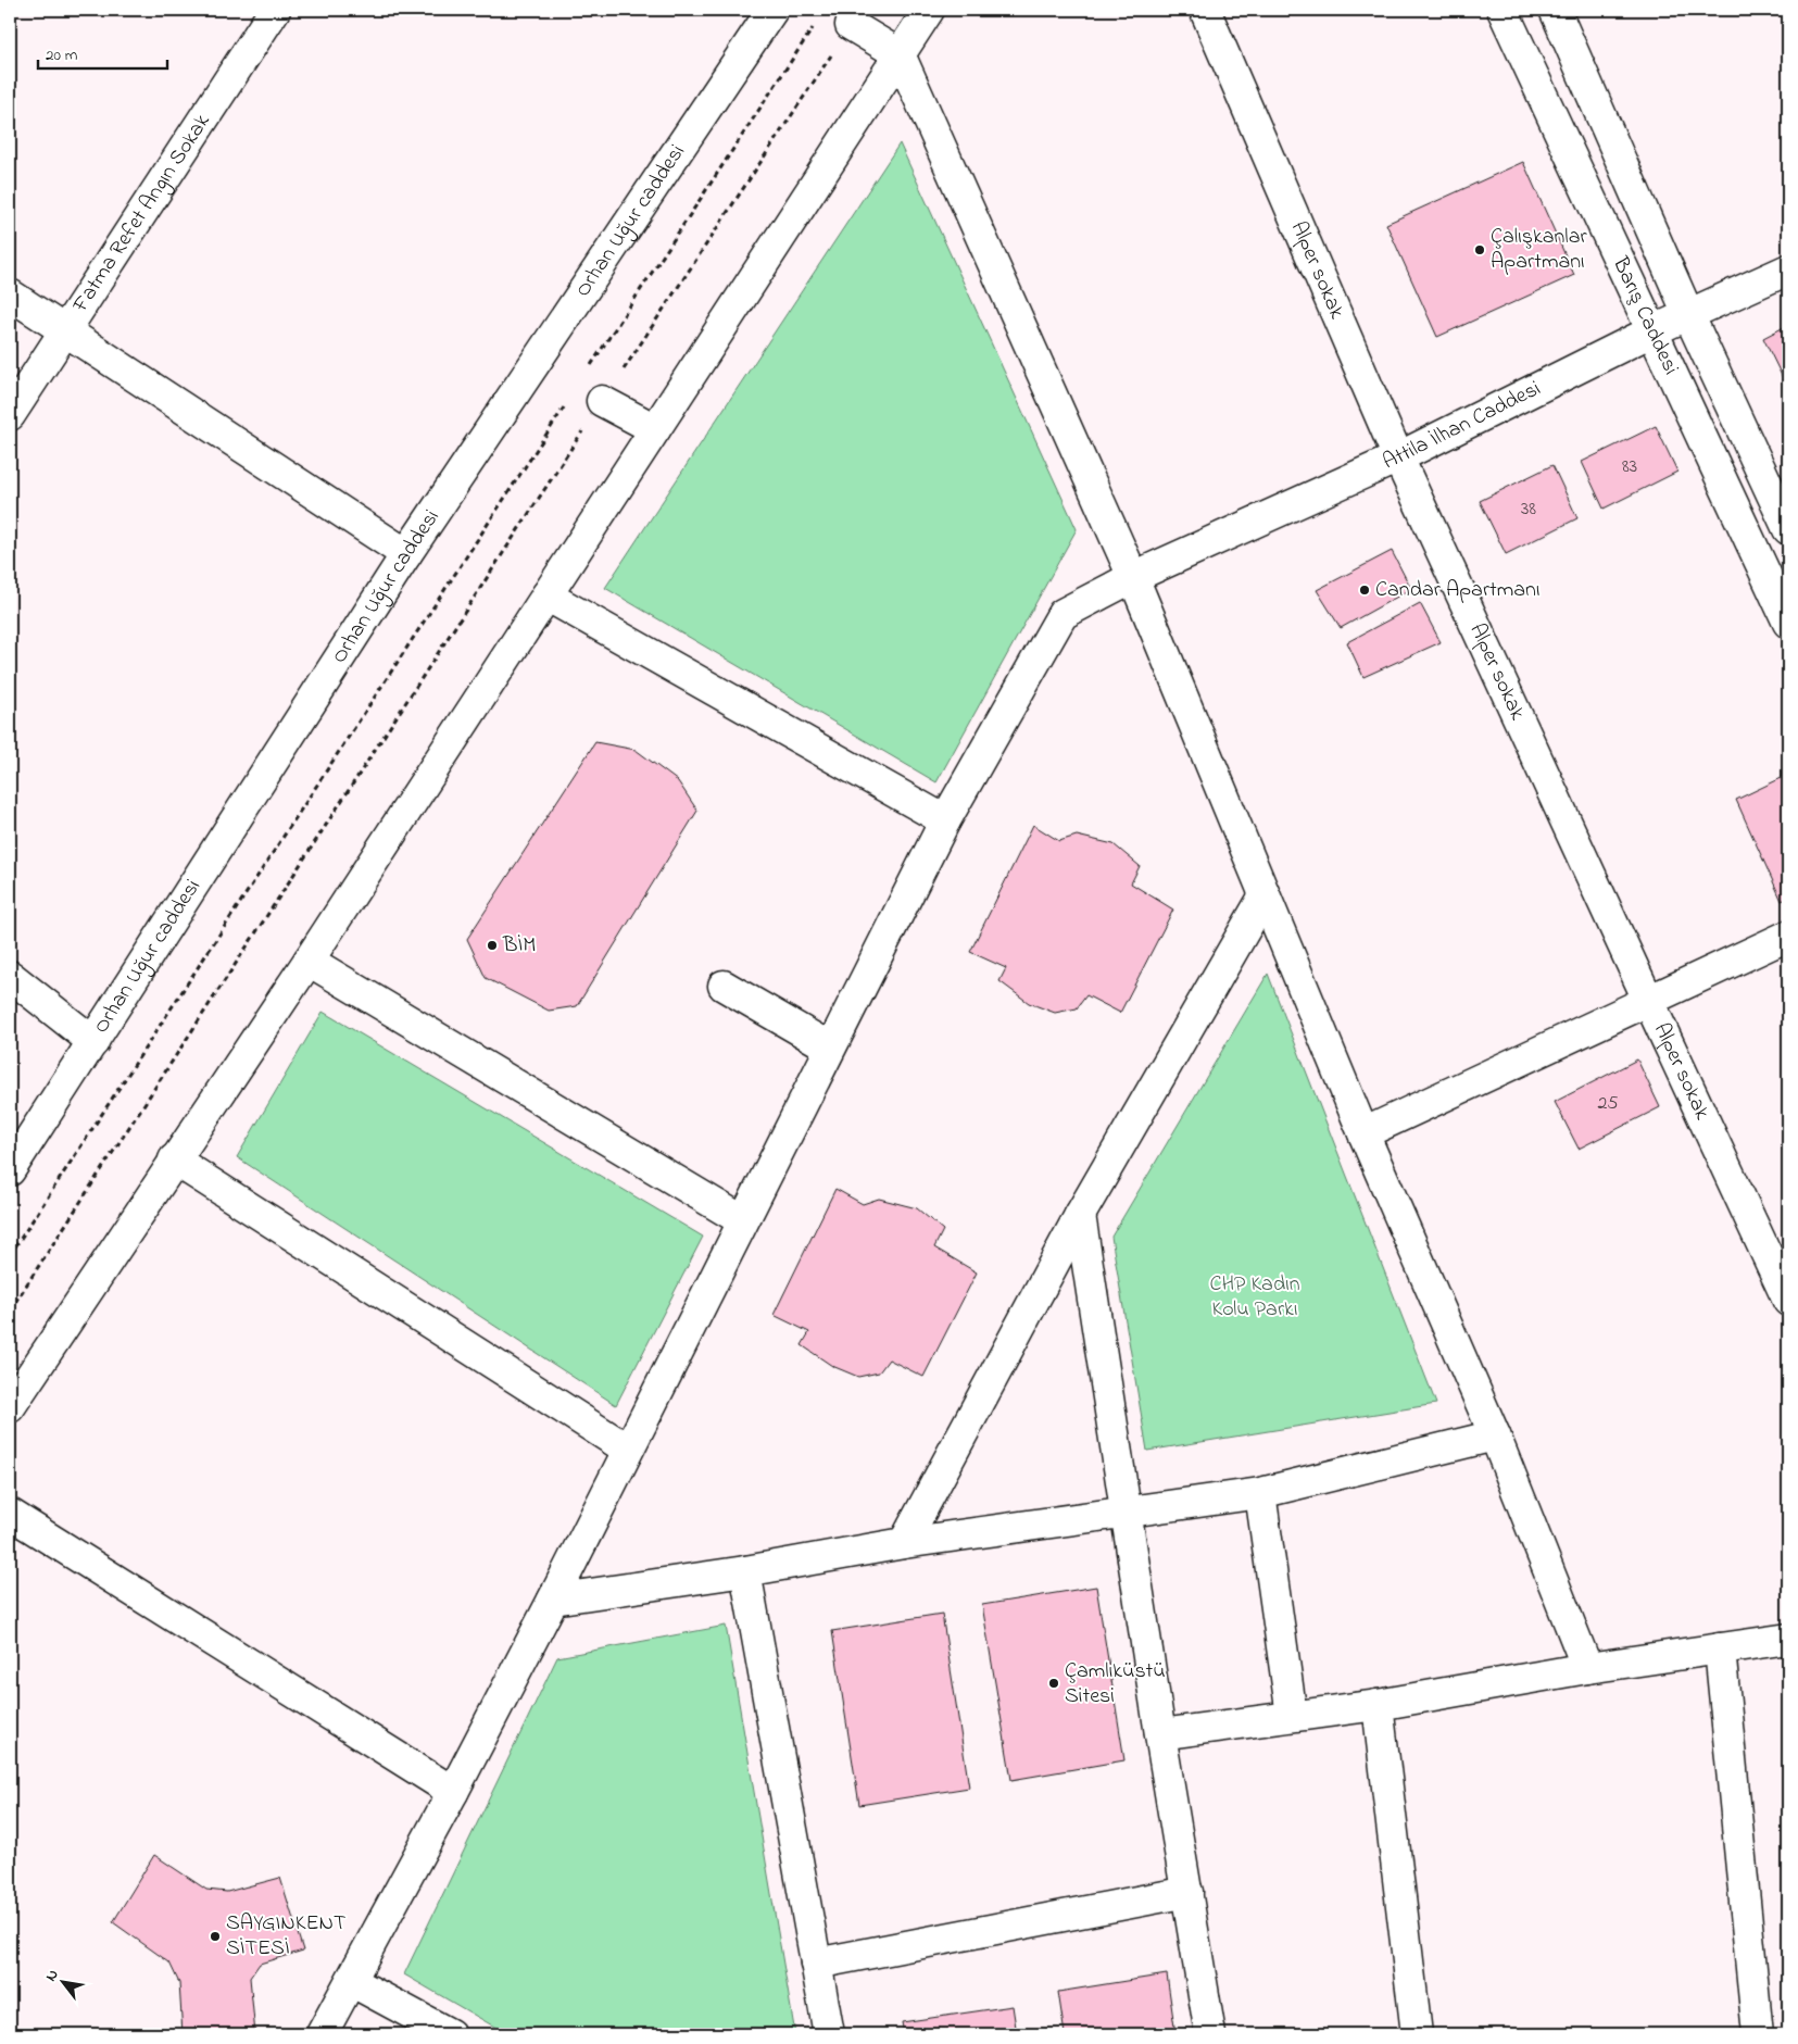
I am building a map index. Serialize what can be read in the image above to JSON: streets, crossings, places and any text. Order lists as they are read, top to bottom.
{
  "streets": {
    "street": [
      "Fatma Refet Angın Sokak",
      "Orhan Uğur caddesi",
      "Alper sokak",
      "Barış Caddesi",
      "Attila İlhan Caddesi"
    ]
  },
  "crossings": [
    ["Alper sokak", "Attila İlhan Caddesi"],
    ["Barış Caddesi", "Attila İlhan Caddesi"]
  ],
  "parks": ["CHP Kadın Kolu Parkı"],
  "places": [
    "Çalışkanlar Apartmanı",
    "Candar Apartmanı",
    "BİM",
    "Çamlıküstü Sitesi",
    "SAYGINKENT SİTESİ"
  ],
  "house_numbers": ["83", "38", "25"],
  "scale_bar": "20 m",
  "north": "top left"
}
